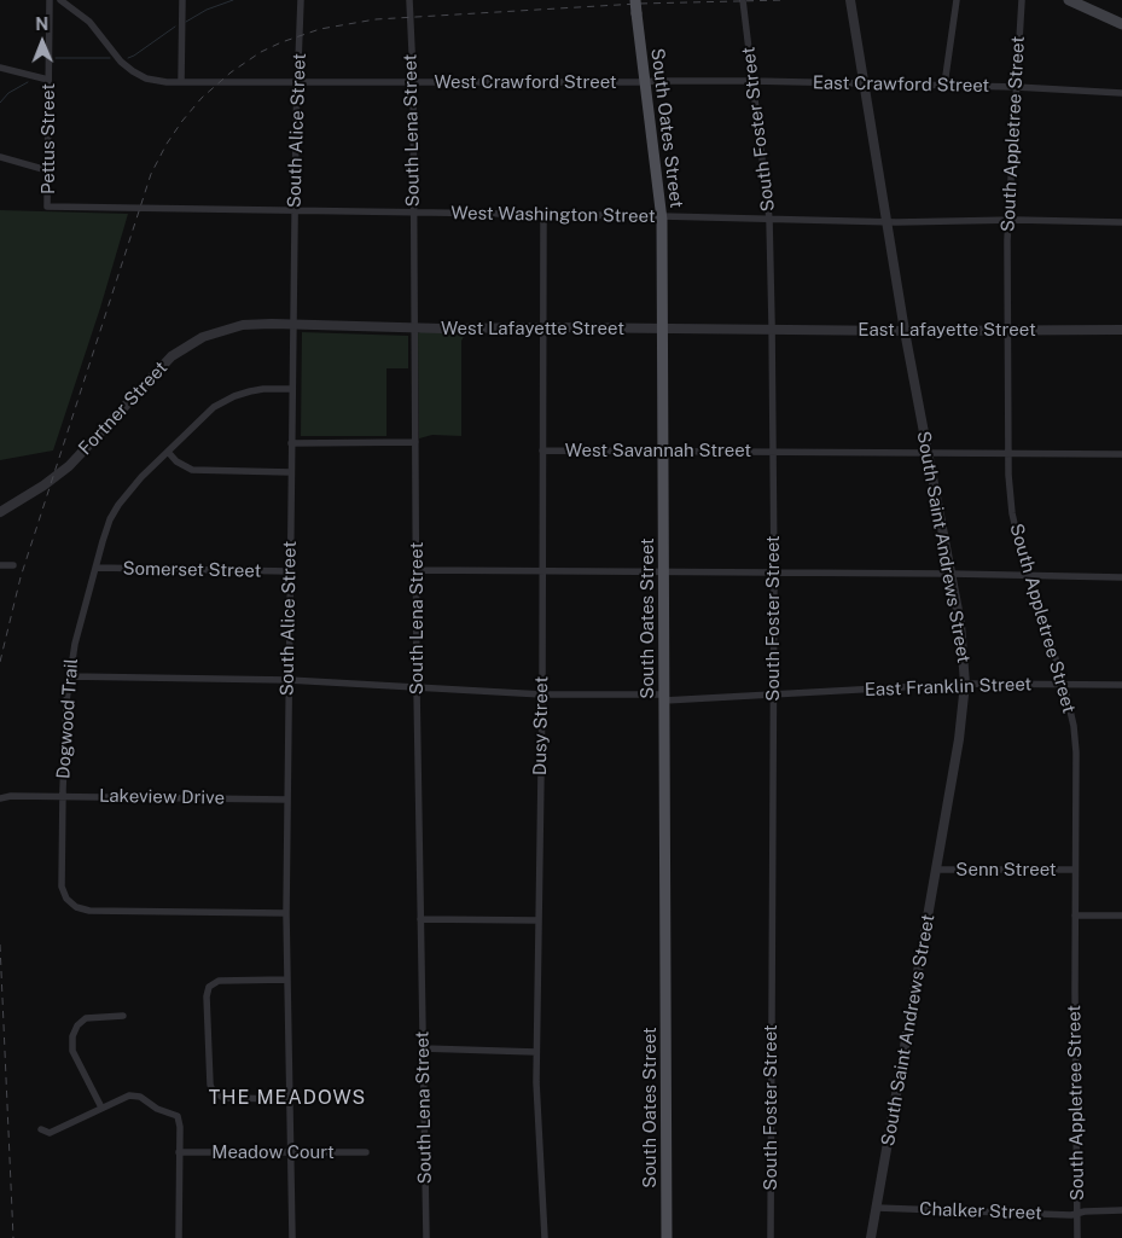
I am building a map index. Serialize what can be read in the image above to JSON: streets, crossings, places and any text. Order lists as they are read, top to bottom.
{
  "streets": {
    "main road": ["South Oates Street"],
    "street": [
      "West Crawford Street",
      "East Crawford Street",
      "South Foster Street",
      "South Alice Street",
      "South Lena Street",
      "South Appletree Street",
      "Pettus Street",
      "West Washington Street",
      "West Lafayette Street",
      "East Lafayette Street",
      "Fortner Street",
      "West Savannah Street",
      "South Saint Andrews Street",
      "Somerset Street",
      "East Franklin Street",
      "Dogwood Trail",
      "Dusy Street",
      "Lakeview Drive",
      "Senn Street",
      "Meadow Court",
      "Chalker Street"
    ]
  },
  "crossings": [
    ["West Crawford Street", "East Crawford Street"],
    ["West Crawford Street", "South Oates Street"],
    ["West Crawford Street", "South Foster Street"],
    ["West Crawford Street", "South Alice Street"],
    ["West Crawford Street", "South Lena Street"],
    ["East Crawford Street", "South Foster Street"],
    ["East Crawford Street", "South Appletree Street"],
    ["East Crawford Street", "South Saint Andrews Street"],
    ["South Oates Street", "West Washington Street"],
    ["South Oates Street", "West Lafayette Street"],
    ["South Oates Street", "West Savannah Street"],
    ["South Oates Street", "East Franklin Street"],
    ["South Foster Street", "West Washington Street"],
    ["South Foster Street", "West Lafayette Street"],
    ["South Foster Street", "East Lafayette Street"],
    ["South Foster Street", "West Savannah Street"],
    ["South Foster Street", "East Franklin Street"],
    ["South Alice Street", "West Washington Street"],
    ["South Alice Street", "West Lafayette Street"],
    ["South Alice Street", "Fortner Street"],
    ["South Alice Street", "Somerset Street"],
    ["South Alice Street", "East Franklin Street"],
    ["South Alice Street", "Dogwood Trail"],
    ["South Alice Street", "Lakeview Drive"],
    ["South Alice Street", "Meadow Court"],
    ["South Lena Street", "West Washington Street"],
    ["South Lena Street", "West Lafayette Street"],
    ["South Lena Street", "East Franklin Street"],
    ["South Appletree Street", "West Washington Street"],
    ["South Appletree Street", "East Lafayette Street"],
    ["South Appletree Street", "West Savannah Street"],
    ["South Appletree Street", "East Franklin Street"],
    ["South Appletree Street", "Senn Street"],
    ["South Appletree Street", "Chalker Street"],
    ["Pettus Street", "West Washington Street"],
    ["West Washington Street", "South Saint Andrews Street"],
    ["West Washington Street", "Dusy Street"],
    ["West Lafayette Street", "East Lafayette Street"],
    ["West Lafayette Street", "Fortner Street"],
    ["West Lafayette Street", "Dusy Street"],
    ["East Lafayette Street", "South Saint Andrews Street"],
    ["West Savannah Street", "South Saint Andrews Street"],
    ["West Savannah Street", "Dusy Street"],
    ["South Saint Andrews Street", "East Franklin Street"],
    ["South Saint Andrews Street", "Senn Street"],
    ["South Saint Andrews Street", "Chalker Street"],
    ["Somerset Street", "Dogwood Trail"],
    ["East Franklin Street", "Dogwood Trail"],
    ["East Franklin Street", "Dusy Street"],
    ["Dogwood Trail", "Lakeview Drive"]
  ],
  "districts": ["THE MEADOWS"],
  "north": "top"
}
